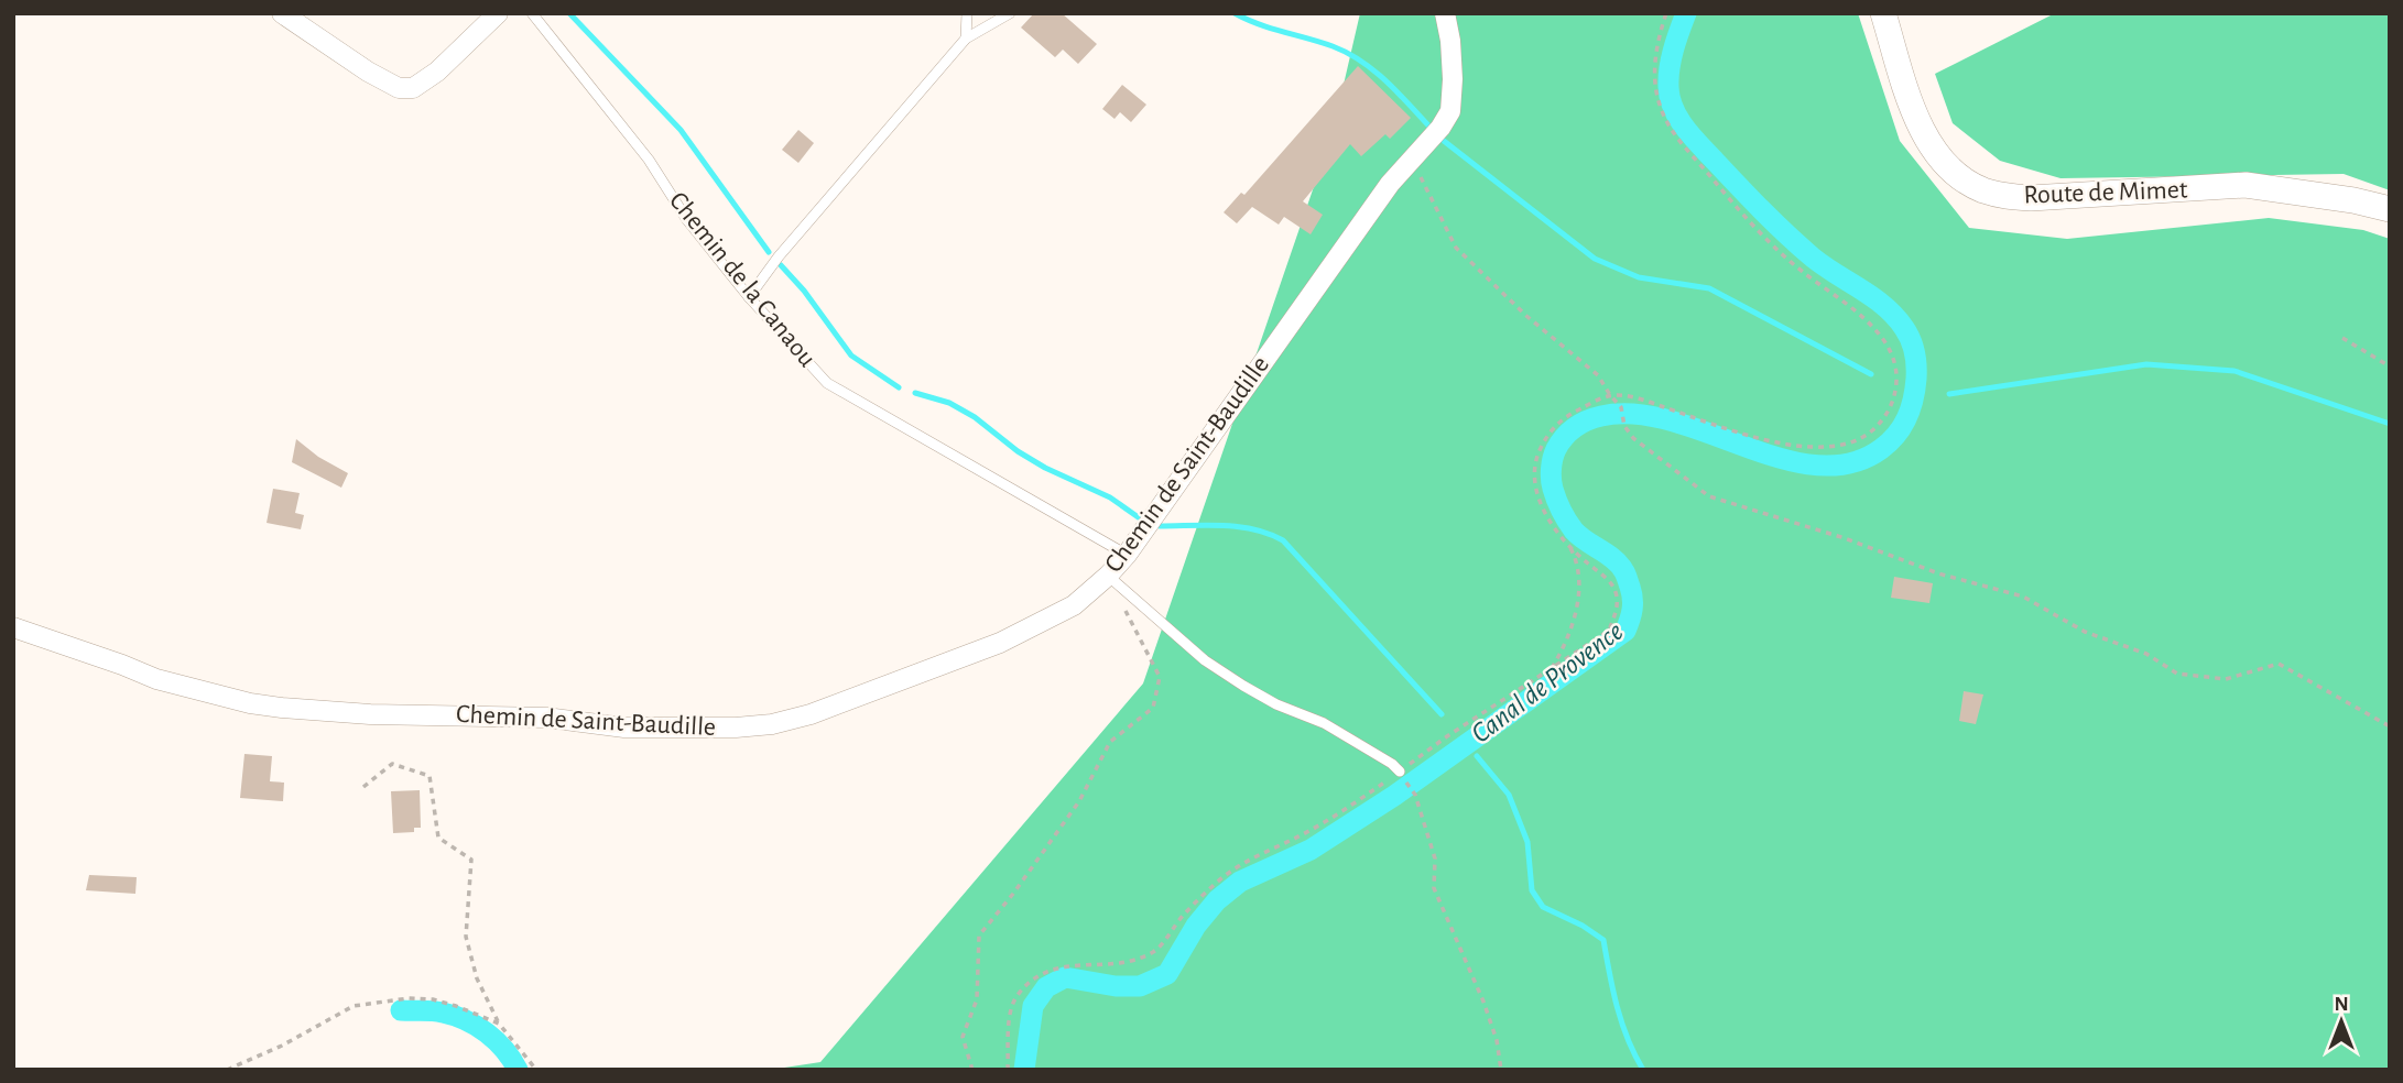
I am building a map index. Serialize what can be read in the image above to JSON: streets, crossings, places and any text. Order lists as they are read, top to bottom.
{
  "streets": {
    "street": ["Route de Mimet", "Chemin de Saint-Baudille"],
    "lane": ["Chemin de la Canaou"]
  },
  "crossings": [
    ["Chemin de la Canaou", "Chemin de Saint-Baudille"]
  ],
  "water": ["Canal de Provence"],
  "north": "top"
}
